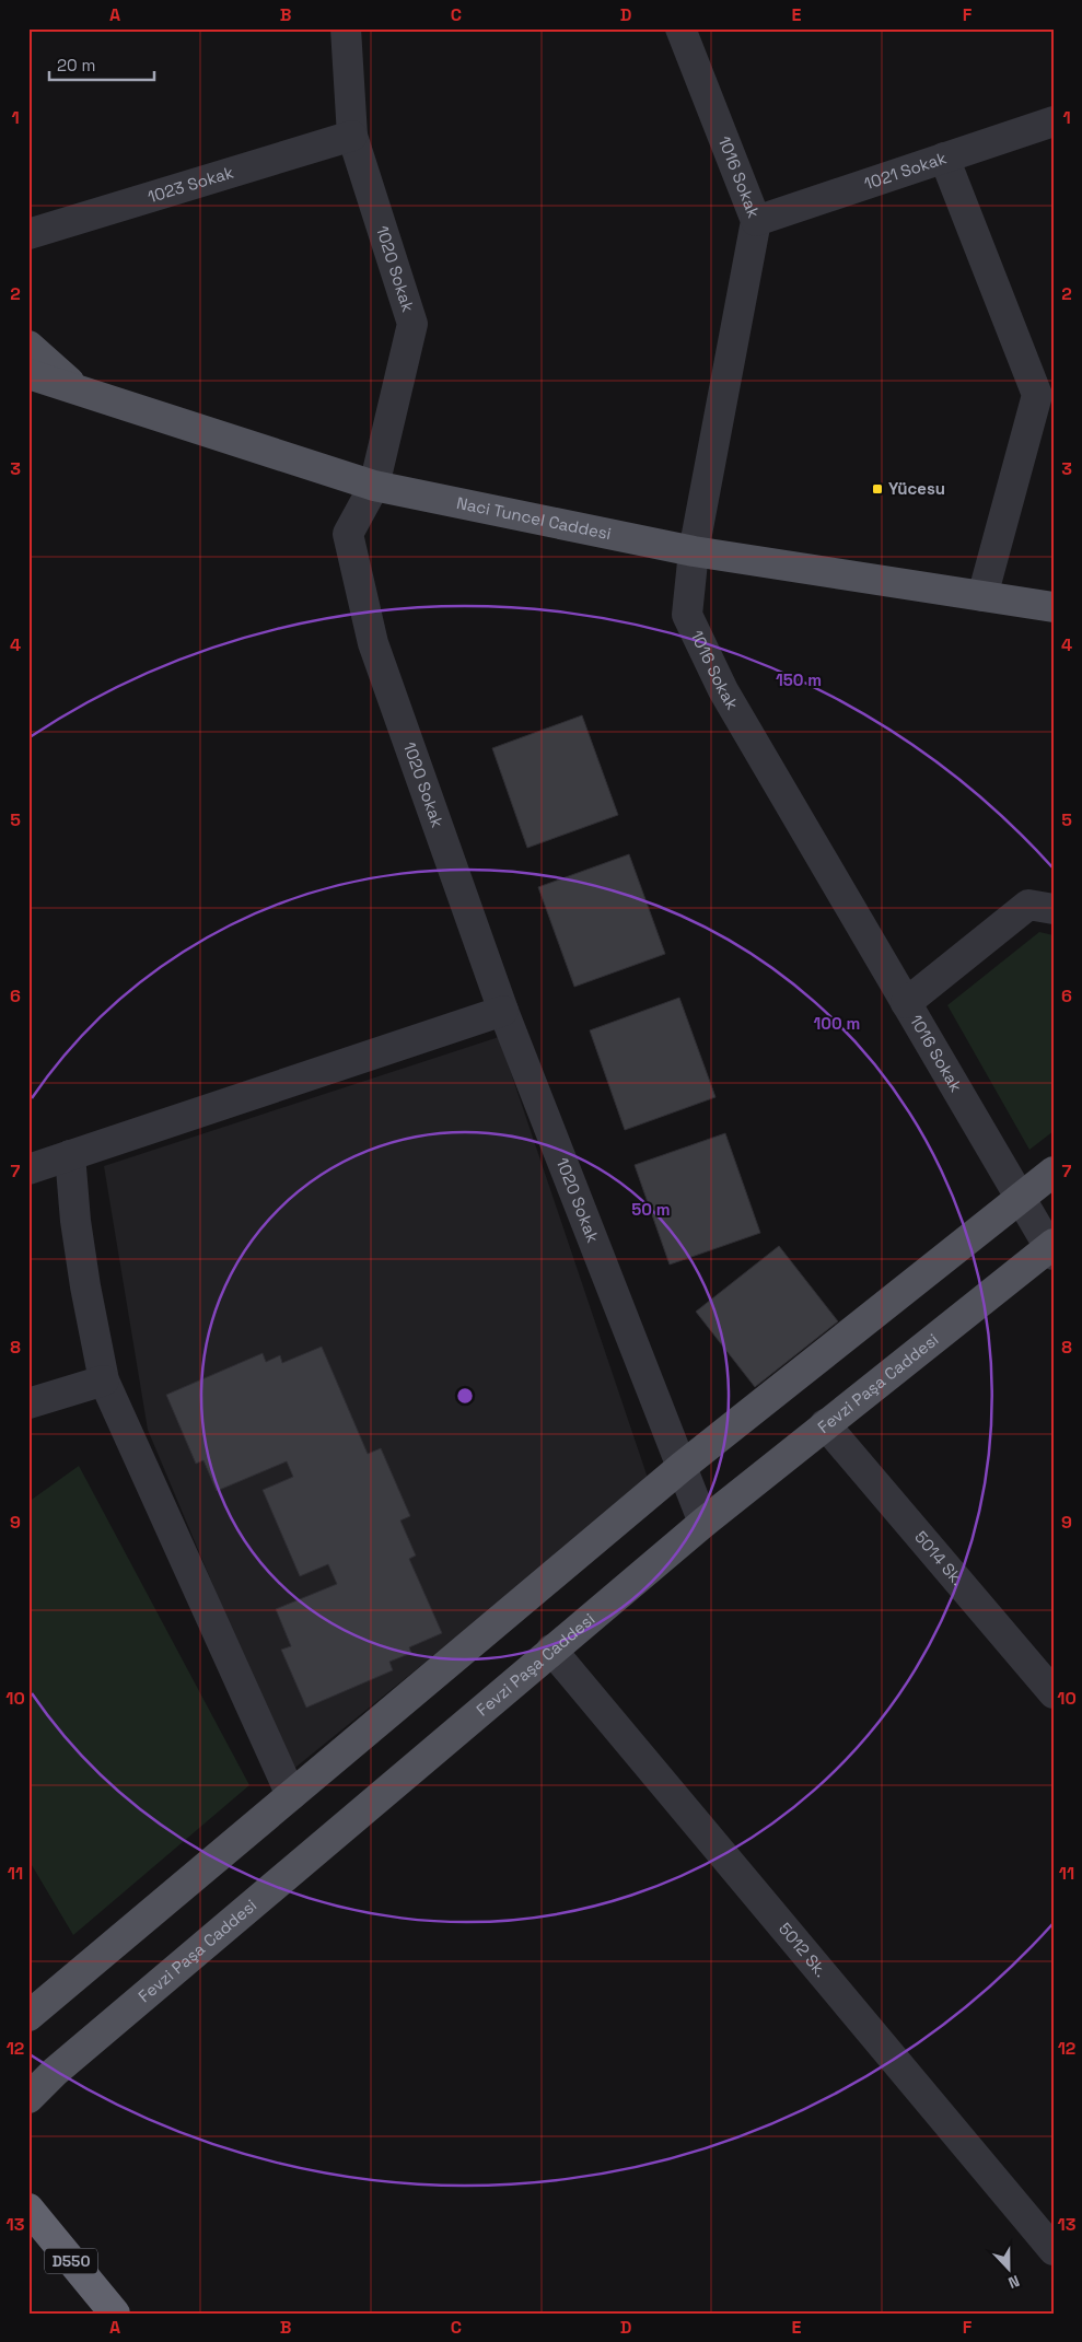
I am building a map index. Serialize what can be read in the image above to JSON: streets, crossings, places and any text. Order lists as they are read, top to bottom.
{
  "streets": {
    "highway": ["D550"],
    "main road": ["Naci Tuncel Caddesi", "Fevzi Paşa Caddesi"],
    "street": [
      "1021 Sokak",
      "1016 Sokak",
      "1023 Sokak",
      "1020 Sokak",
      "5014 Sk.",
      "5012 Sk."
    ]
  },
  "crossings": [
    ["1021 Sokak", "1016 Sokak"],
    ["1016 Sokak", "Naci Tuncel Caddesi"],
    ["1016 Sokak", "Fevzi Paşa Caddesi"],
    ["1023 Sokak", "1020 Sokak"],
    ["1020 Sokak", "Naci Tuncel Caddesi"],
    ["1020 Sokak", "Fevzi Paşa Caddesi"],
    ["Fevzi Paşa Caddesi", "5014 Sk."],
    ["Fevzi Paşa Caddesi", "5012 Sk."]
  ],
  "places": {
    "transit": ["Yücesu"]
  },
  "scale_bar": "20 m",
  "north": "bottom",
  "grid": {
    "columns": [
      "A",
      "B",
      "C",
      "D",
      "E",
      "F"
    ],
    "rows": [
      "1",
      "2",
      "3",
      "4",
      "5",
      "6",
      "7",
      "8",
      "9",
      "10",
      "11",
      "12",
      "13"
    ]
  },
  "rings": ["150 m", "100 m", "50 m"]
}
